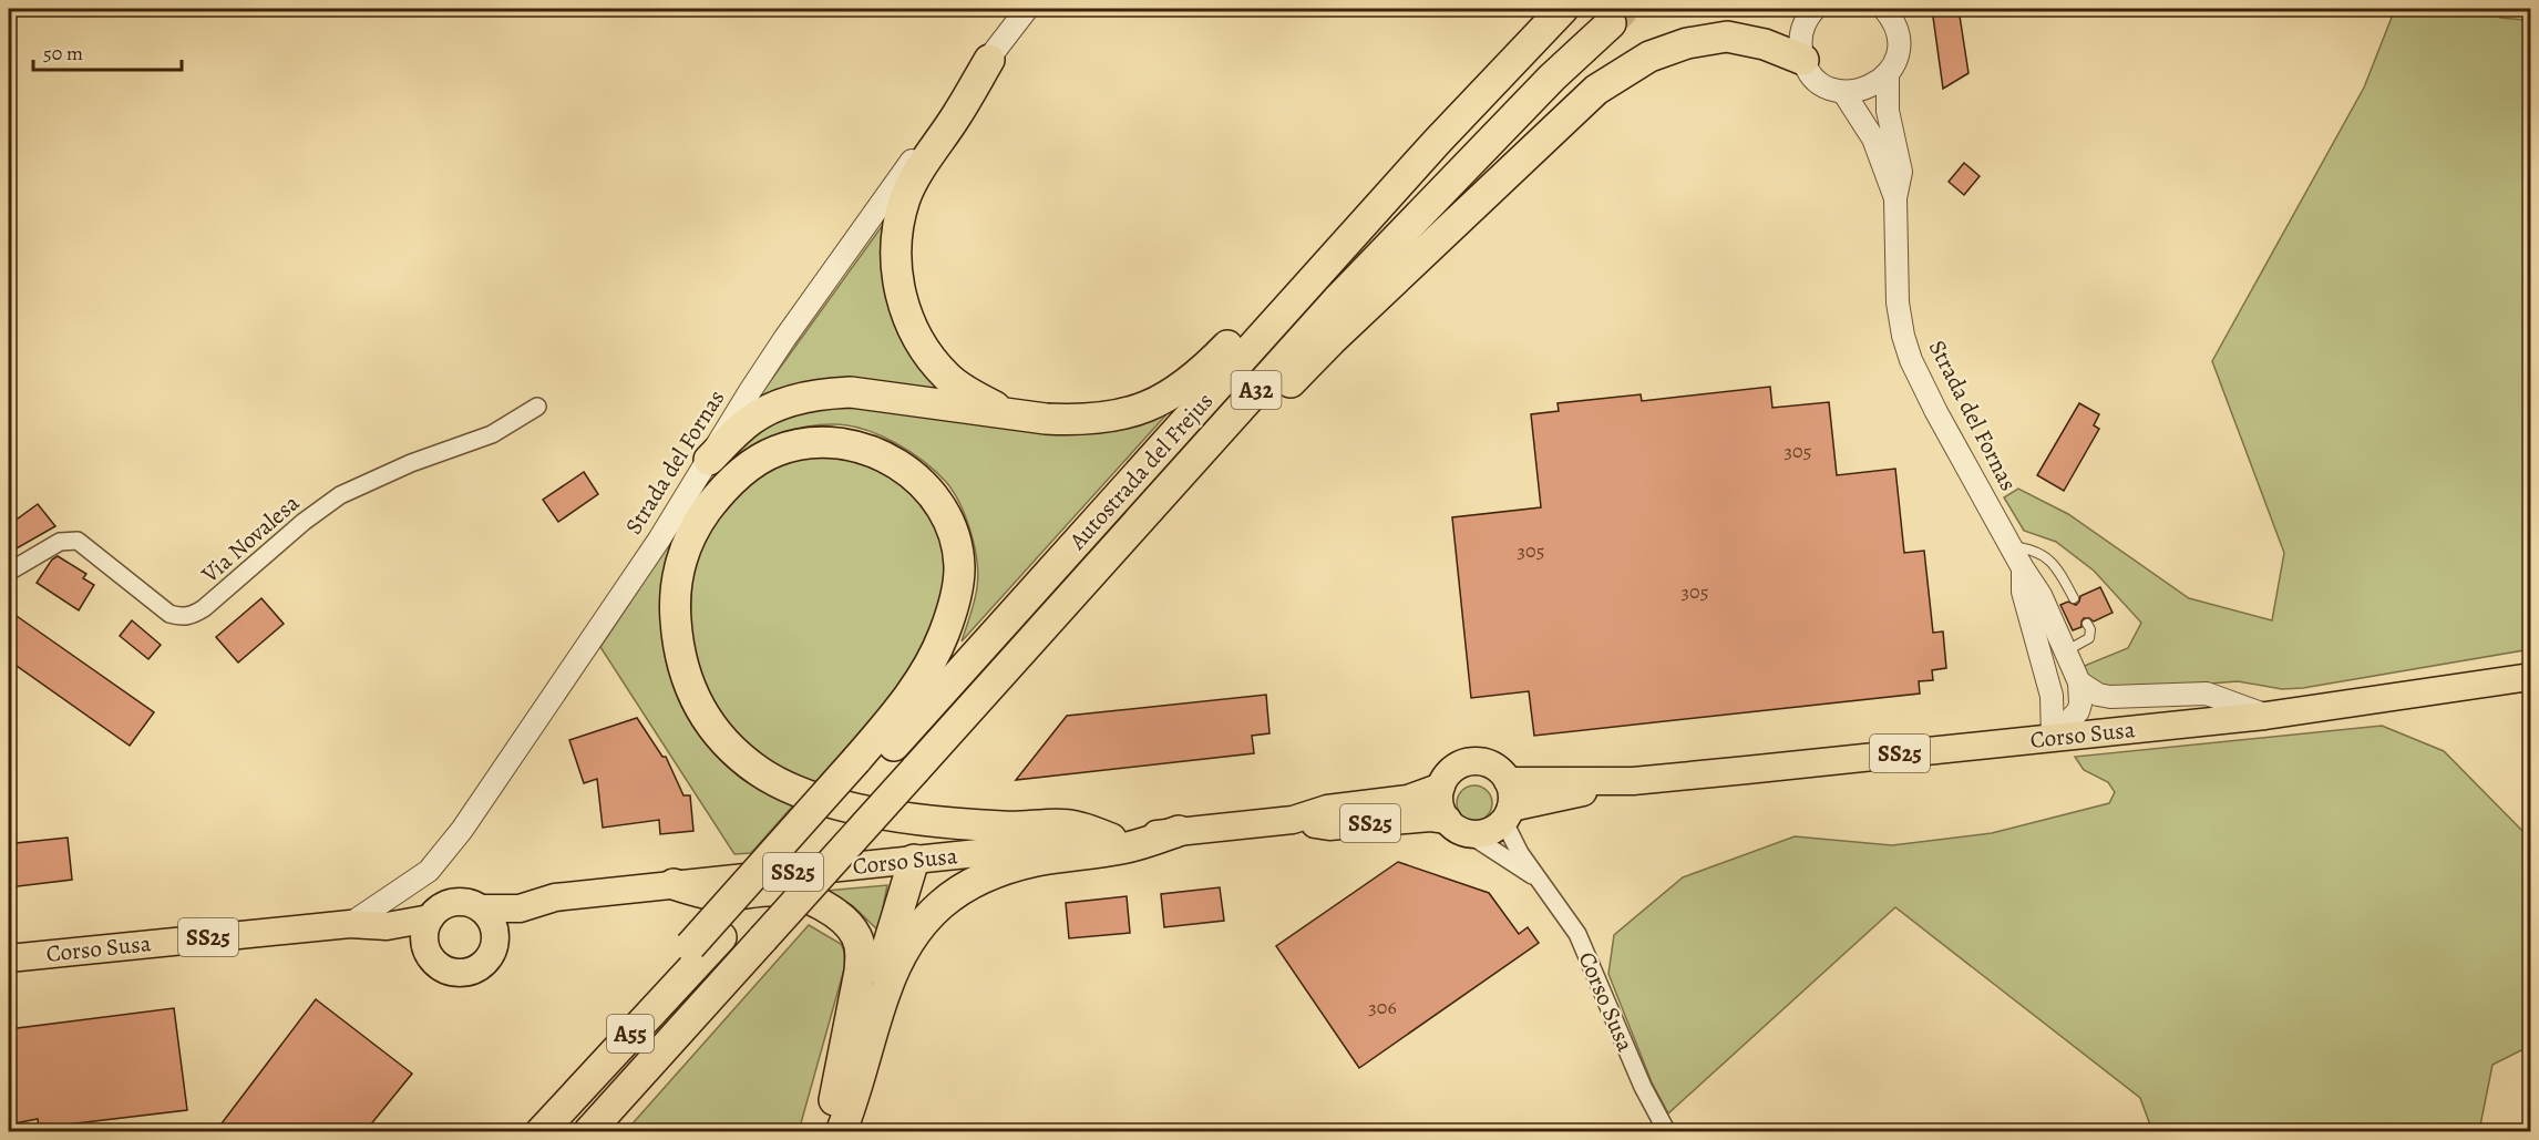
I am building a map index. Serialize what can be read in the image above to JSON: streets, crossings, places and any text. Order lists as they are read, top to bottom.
{
  "streets": {
    "highway": ["A32", "Autostrada del Frejus", "A55"],
    "main road": ["Corso Susa", "SS25"],
    "street": ["Strada del Fornas", "Via Novalesa"]
  },
  "crossings": [
    ["Strada del Fornas", "Corso Susa"],
    ["Autostrada del Frejus", "A55"],
    ["Corso Susa", "SS25"]
  ],
  "house_numbers": [
    "305",
    "305",
    "305",
    "306"
  ],
  "scale_bar": "50 m"
}
